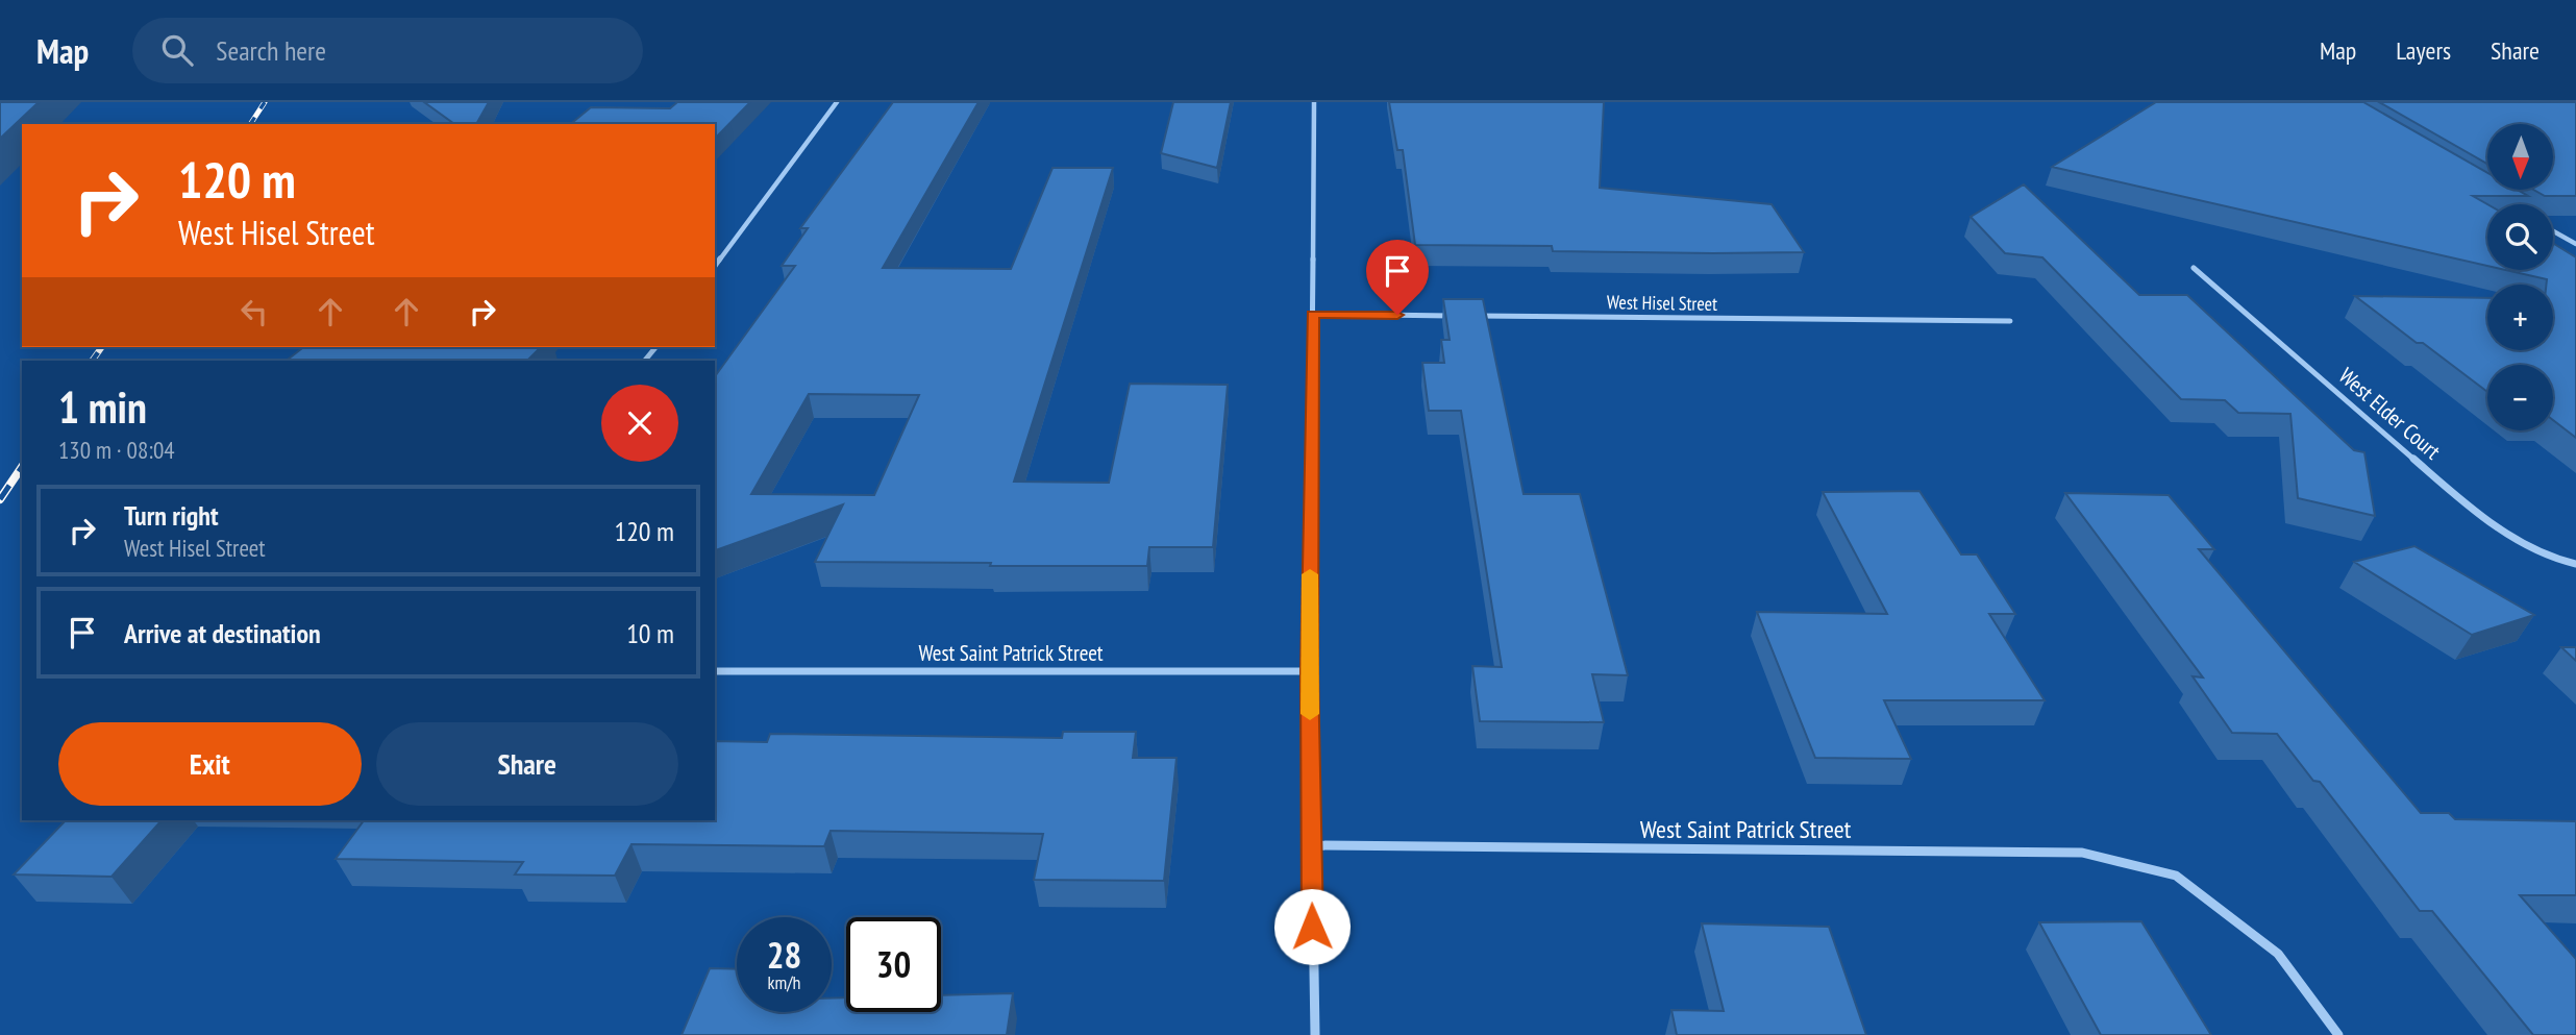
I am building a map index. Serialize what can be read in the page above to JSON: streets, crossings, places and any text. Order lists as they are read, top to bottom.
{
  "streets": {
    "street": ["West Hisel Street", "West Elder Court", "West Saint Patrick Street"]
  },
  "north": "bottom",
  "page": {
    "header": "Map",
    "search": "Search here",
    "nav": ["Map", "Layers", "Share"],
    "map_buttons": ["+", "−"],
    "turn": ["120 m", "West Hisel Street"],
    "heading": ["1 min", "130 m · 08:04"],
    "list": [
      {
        "name": "Turn right",
        "note": "West Hisel Street",
        "value": "120 m"
      },
      {
        "name": "Arrive at destination",
        "value": "10 m"
      }
    ],
    "buttons": ["Exit", "Share"],
    "speed": "28 km/h",
    "limit": "30"
  }
}
